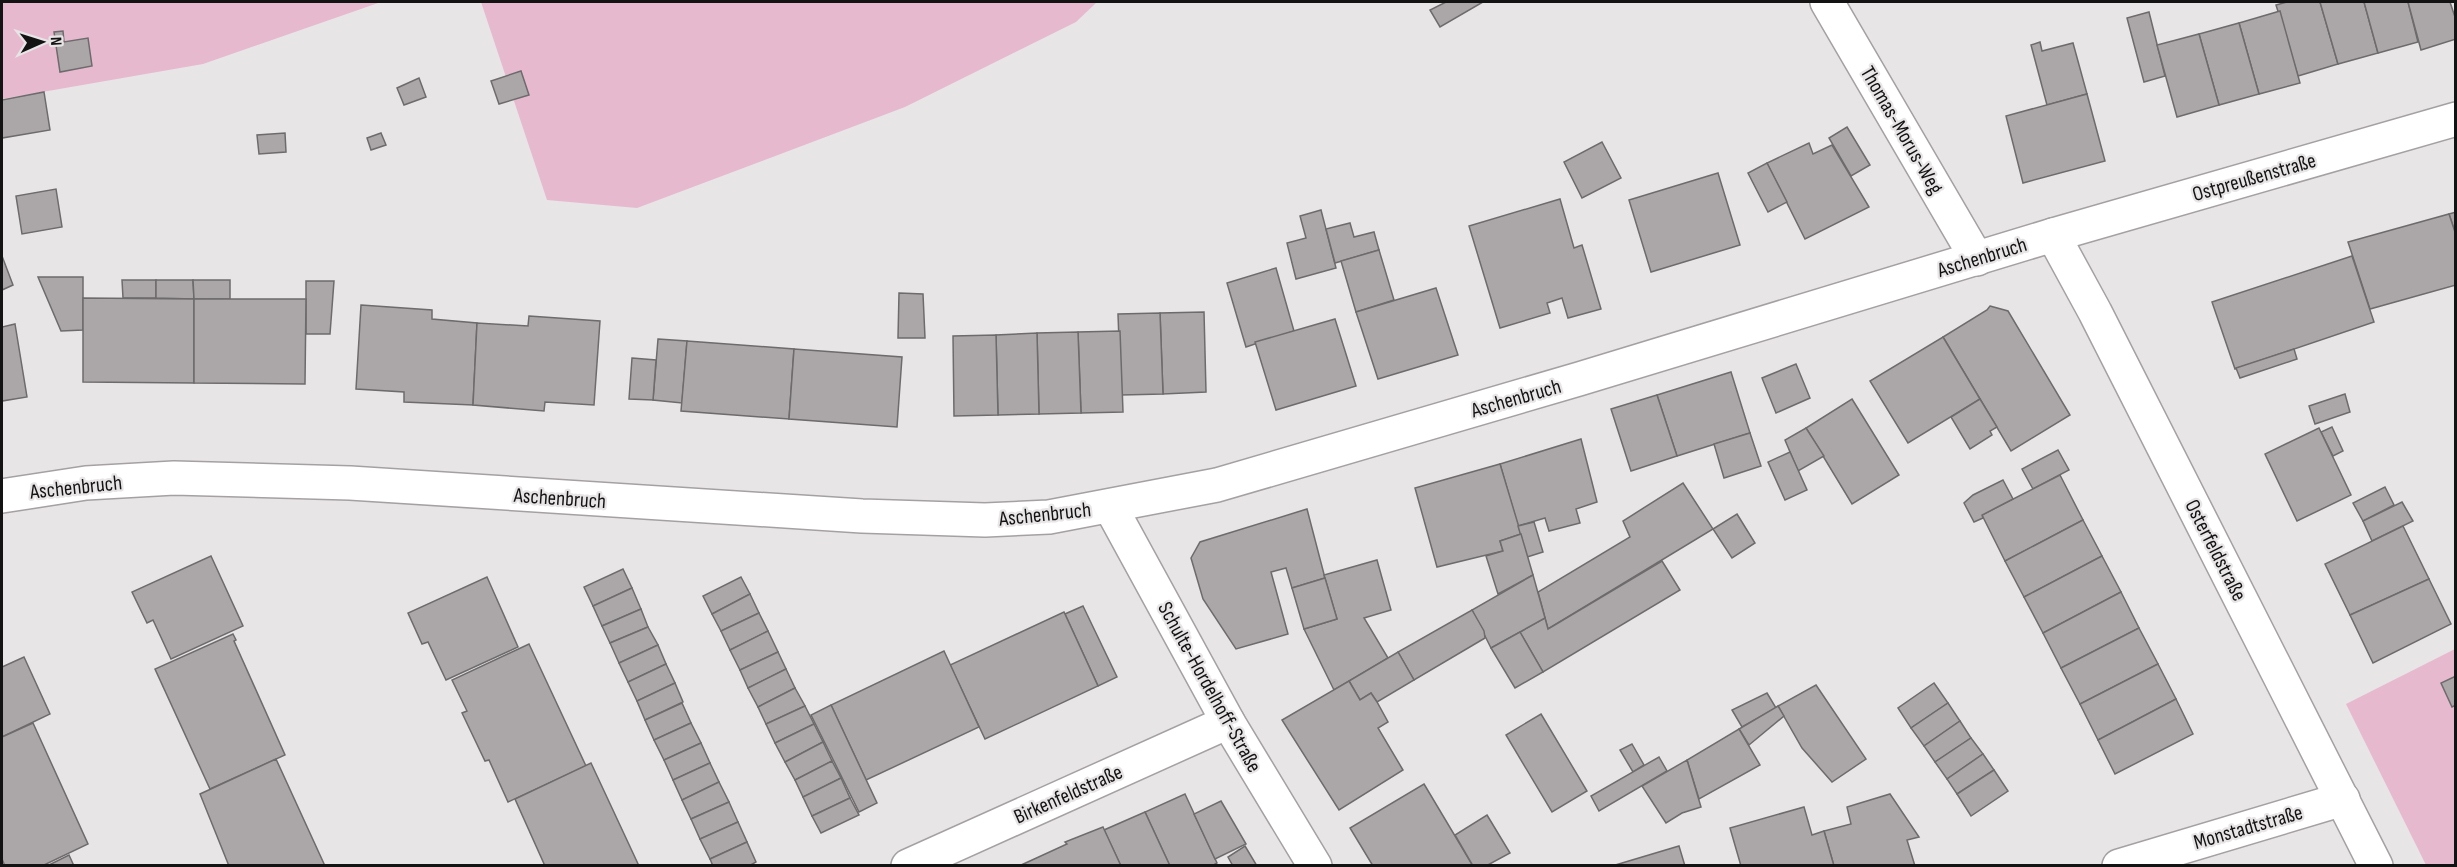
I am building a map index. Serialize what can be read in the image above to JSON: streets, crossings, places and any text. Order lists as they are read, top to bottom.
{
  "streets": {
    "street": [
      "Thomas-Morus-Weg",
      "Ostpreußenstraße",
      "Aschenbruch",
      "Osterfeldstraße",
      "Schulte-Hordelhoff-Straße",
      "Birkenfeldstraße",
      "Monstadtstraße"
    ]
  },
  "crossings": [
    ["Thomas-Morus-Weg", "Aschenbruch"],
    ["Ostpreußenstraße", "Aschenbruch"],
    ["Ostpreußenstraße", "Osterfeldstraße"],
    ["Aschenbruch", "Osterfeldstraße"],
    ["Aschenbruch", "Schulte-Hordelhoff-Straße"],
    ["Osterfeldstraße", "Monstadtstraße"],
    ["Schulte-Hordelhoff-Straße", "Birkenfeldstraße"]
  ],
  "north": "right"
}
